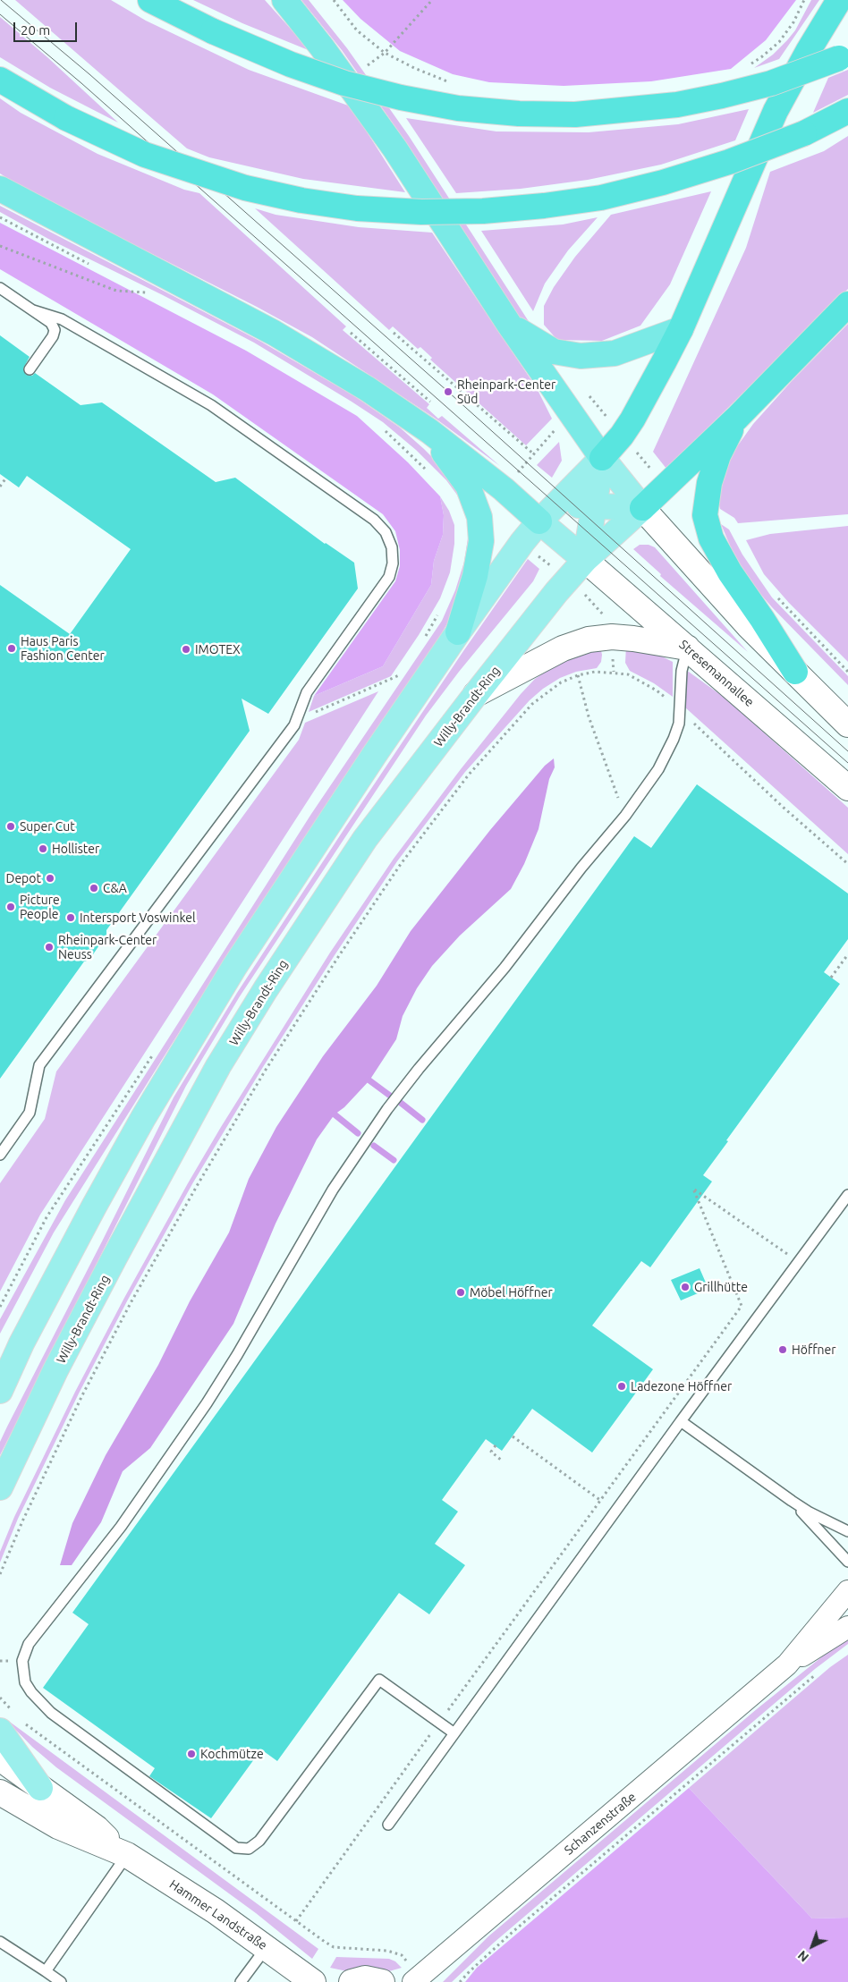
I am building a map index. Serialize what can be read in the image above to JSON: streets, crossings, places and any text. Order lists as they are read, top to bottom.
{
  "streets": {
    "main road": ["Stresemannallee", "Willy-Brandt-Ring", "Hammer Landstraße"],
    "street": ["Schanzenstraße"]
  },
  "crossings": [
    ["Stresemannallee", "Willy-Brandt-Ring"]
  ],
  "places": [
    "Rheinpark-Center Süd",
    "Haus Paris Fashion Center",
    "IMOTEX",
    "Super Cut",
    "Hollister",
    "Depot",
    "C&A",
    "Picture People",
    "Intersport Voswinkel",
    "Rheinpark-Center Neuss",
    "Grillhütte",
    "Möbel Höffner",
    "Höffner",
    "Ladezone Höffner",
    "Kochmütze"
  ],
  "scale_bar": "20 m",
  "north": "bottom left"
}
